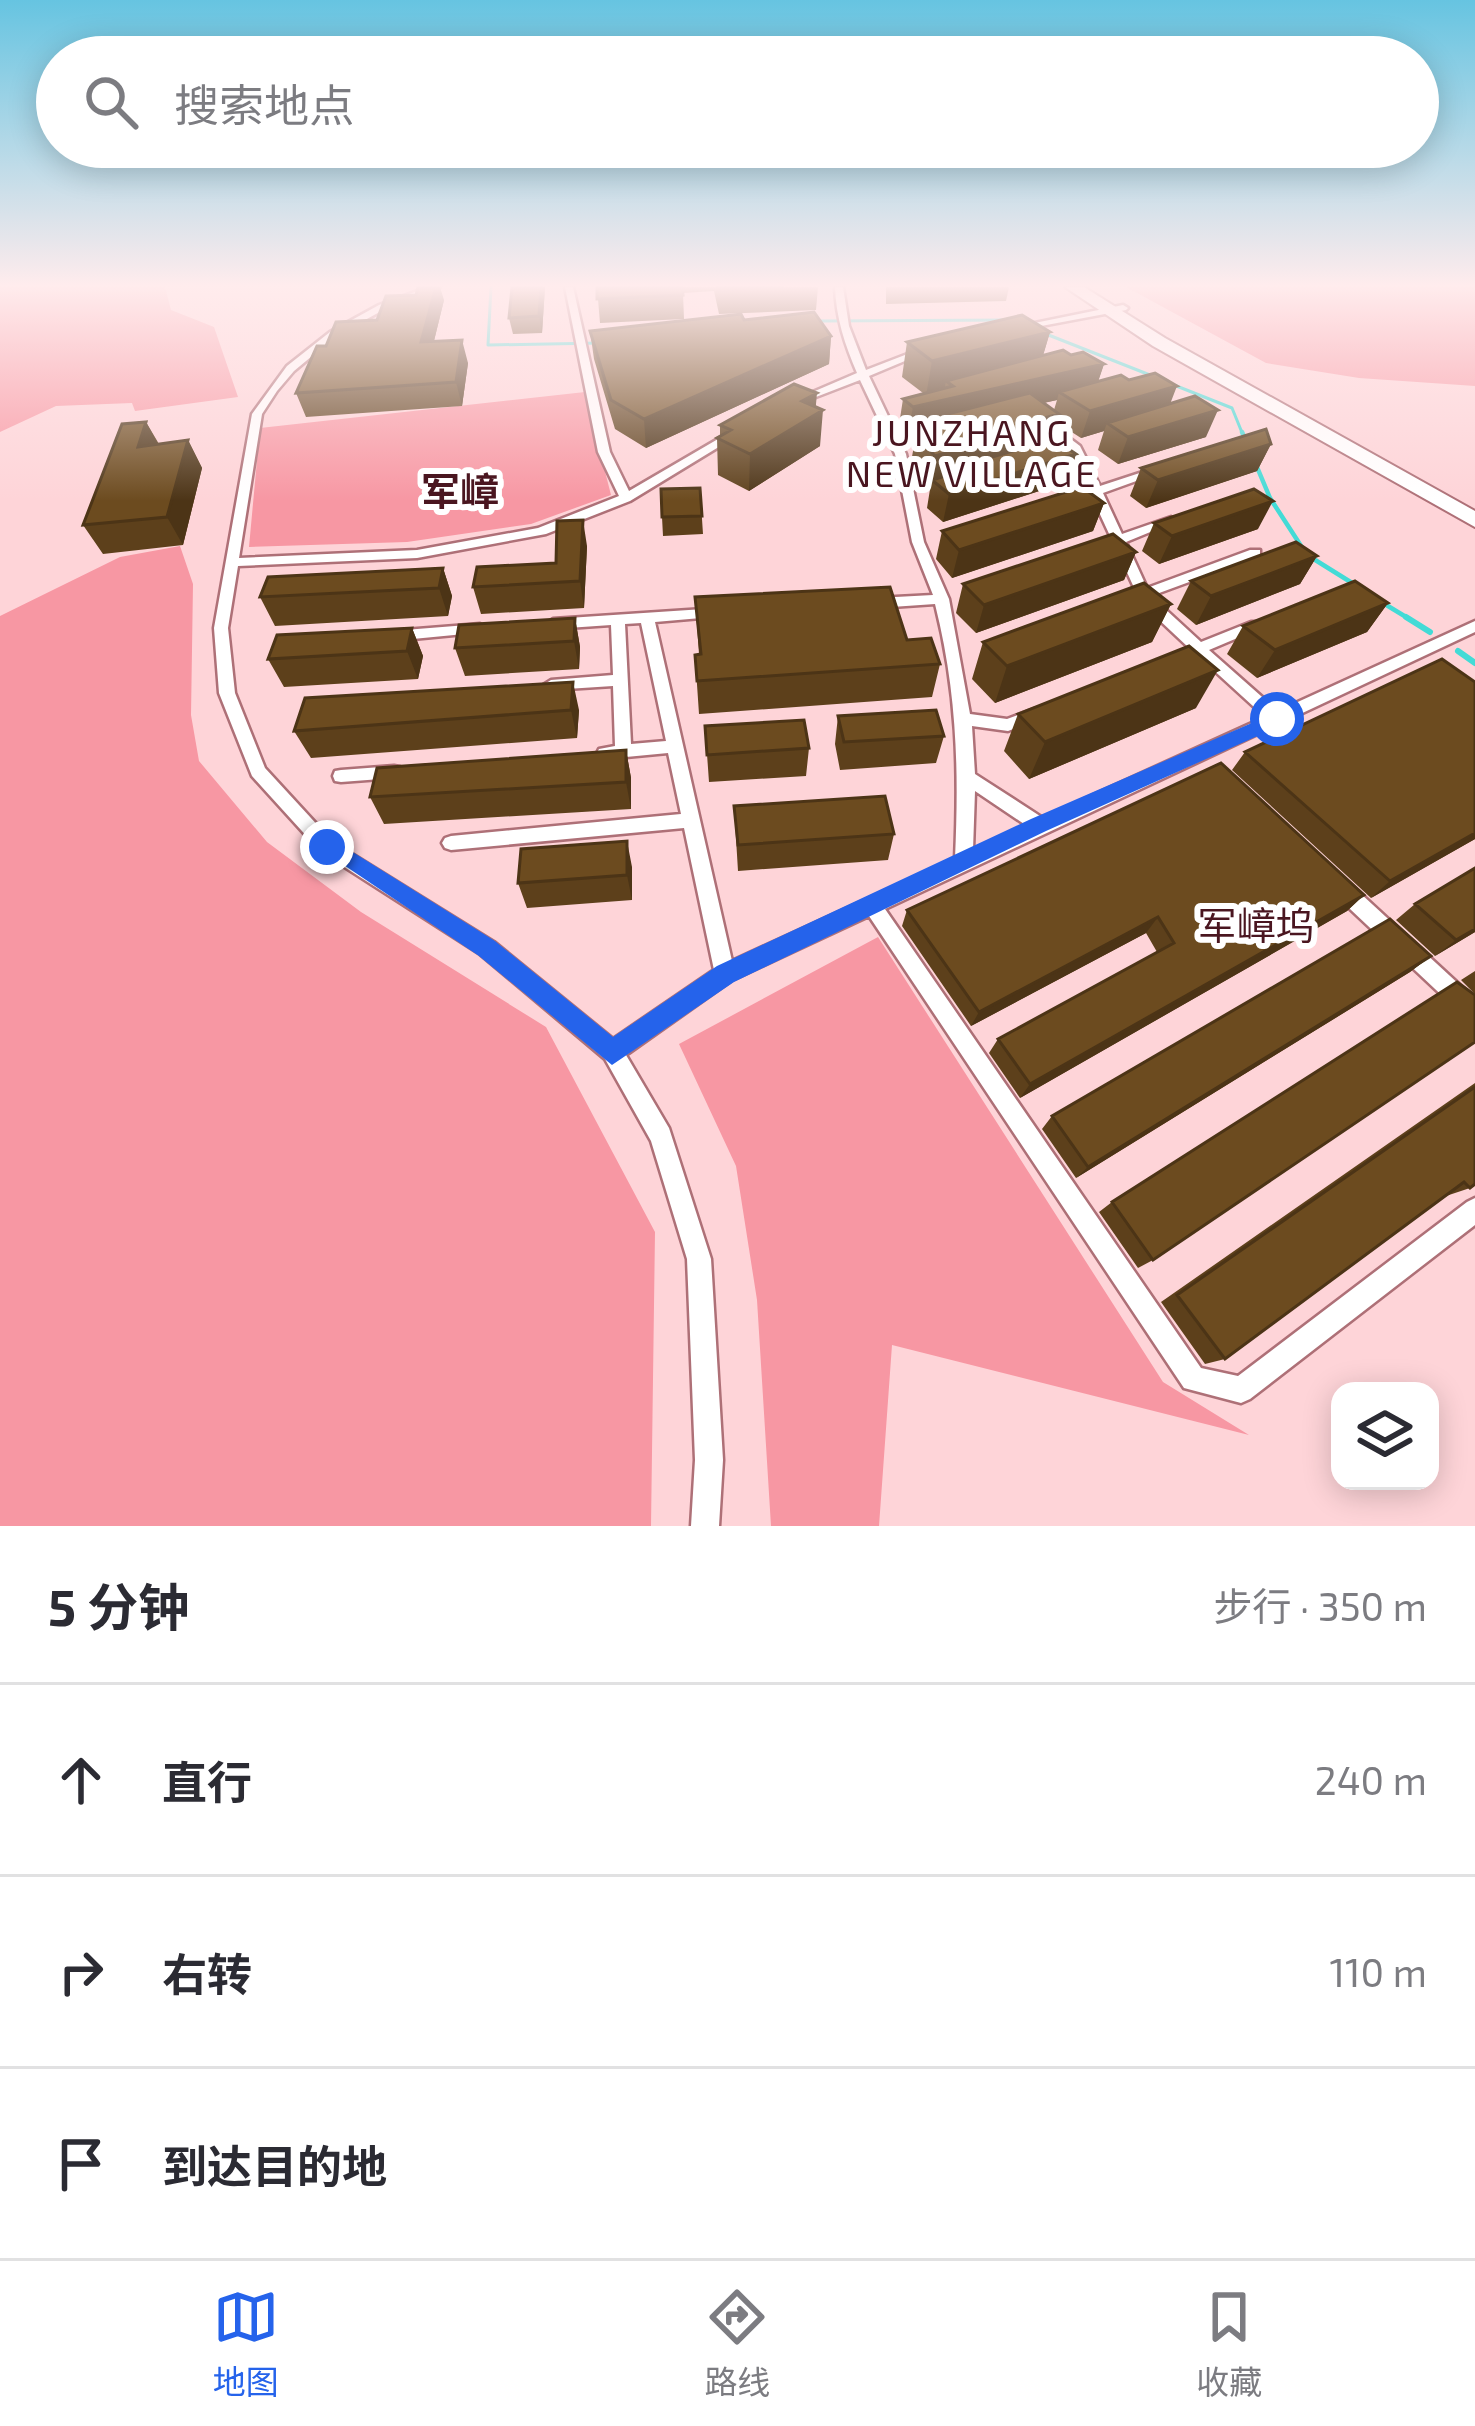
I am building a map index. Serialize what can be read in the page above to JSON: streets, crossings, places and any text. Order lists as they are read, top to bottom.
{
  "districts": ["JUNZHANG NEW VILLAGE", "军嶂", "军嶂坞"],
  "page": {
    "search": "搜索地点",
    "heading": ["5 分钟", "步行 · 350 m"],
    "list": [
      ["直行", "240 m"],
      ["右转", "110 m"],
      "到达目的地"
    ],
    "nav": ["地图", "路线", "收藏"]
  }
}
